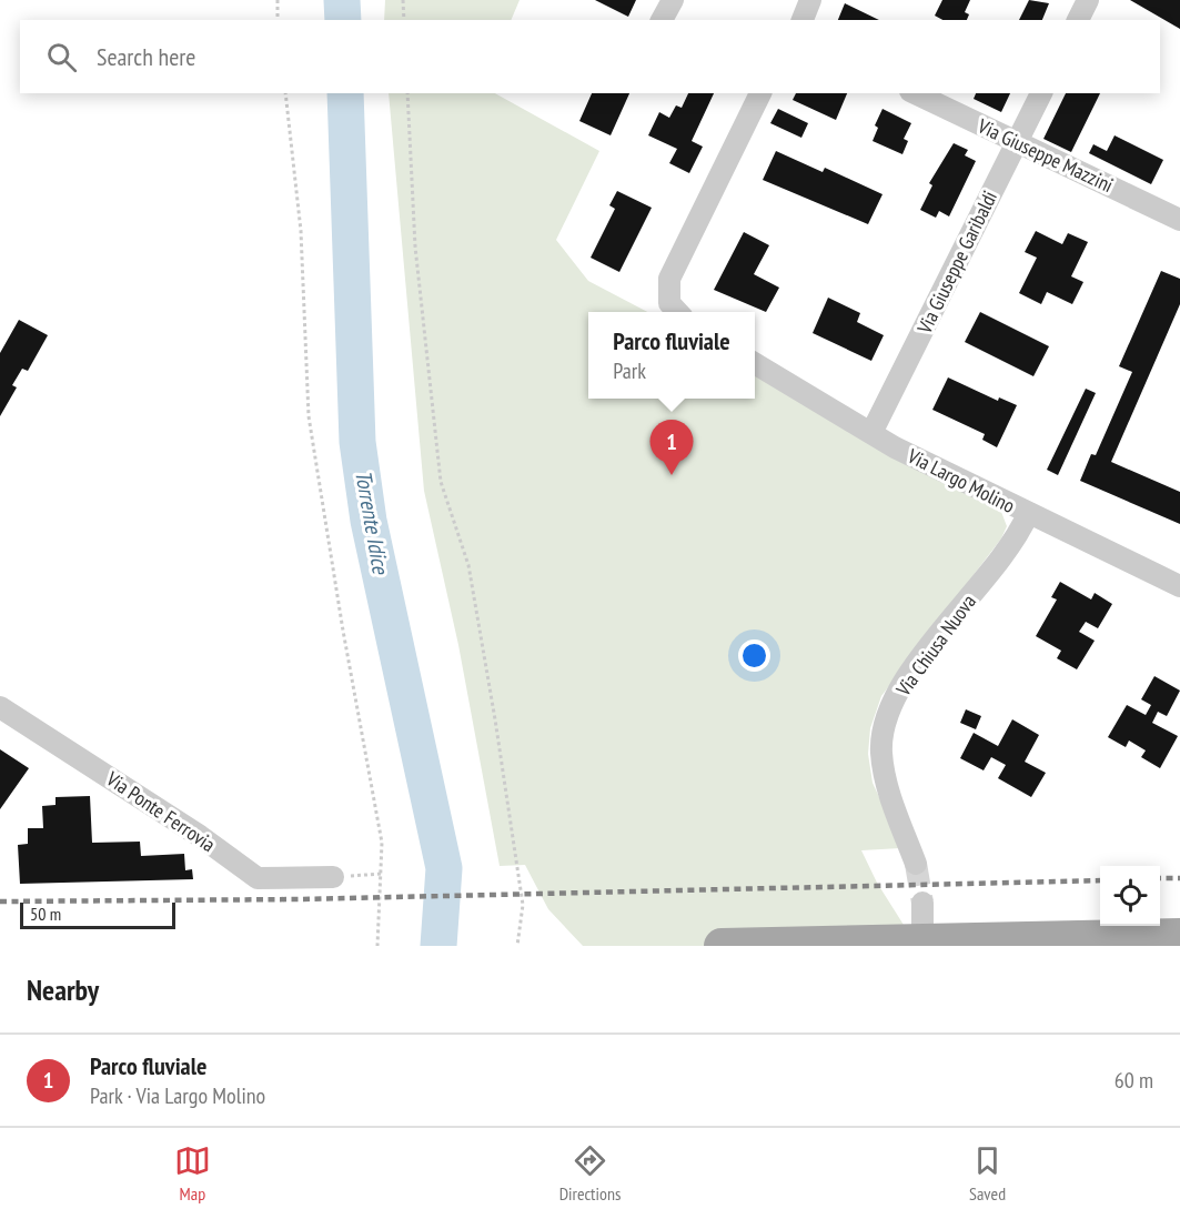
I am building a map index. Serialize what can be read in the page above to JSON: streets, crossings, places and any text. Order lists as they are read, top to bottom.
{
  "streets": {
    "street": [
      "Via Giuseppe Mazzini",
      "Via Giuseppe Garibaldi",
      "Via Largo Molino",
      "Via Chiusa Nuova",
      "Via Ponte Ferrovia"
    ]
  },
  "crossings": [
    ["Via Giuseppe Mazzini", "Via Giuseppe Garibaldi"],
    ["Via Giuseppe Garibaldi", "Via Largo Molino"],
    ["Via Largo Molino", "Via Chiusa Nuova"]
  ],
  "water": ["Torrente Idice"],
  "scale_bar": "50 m",
  "page": {
    "search": "Search here",
    "popup": ["Parco fluviale", "Park"],
    "pins": "1",
    "scale": "50 m",
    "heading": "Nearby",
    "list": [
      {
        "mark": "1",
        "name": "Parco fluviale",
        "note": "Park · Via Largo Molino",
        "value": "60 m"
      }
    ],
    "nav": ["Map", "Directions", "Saved"]
  }
}
